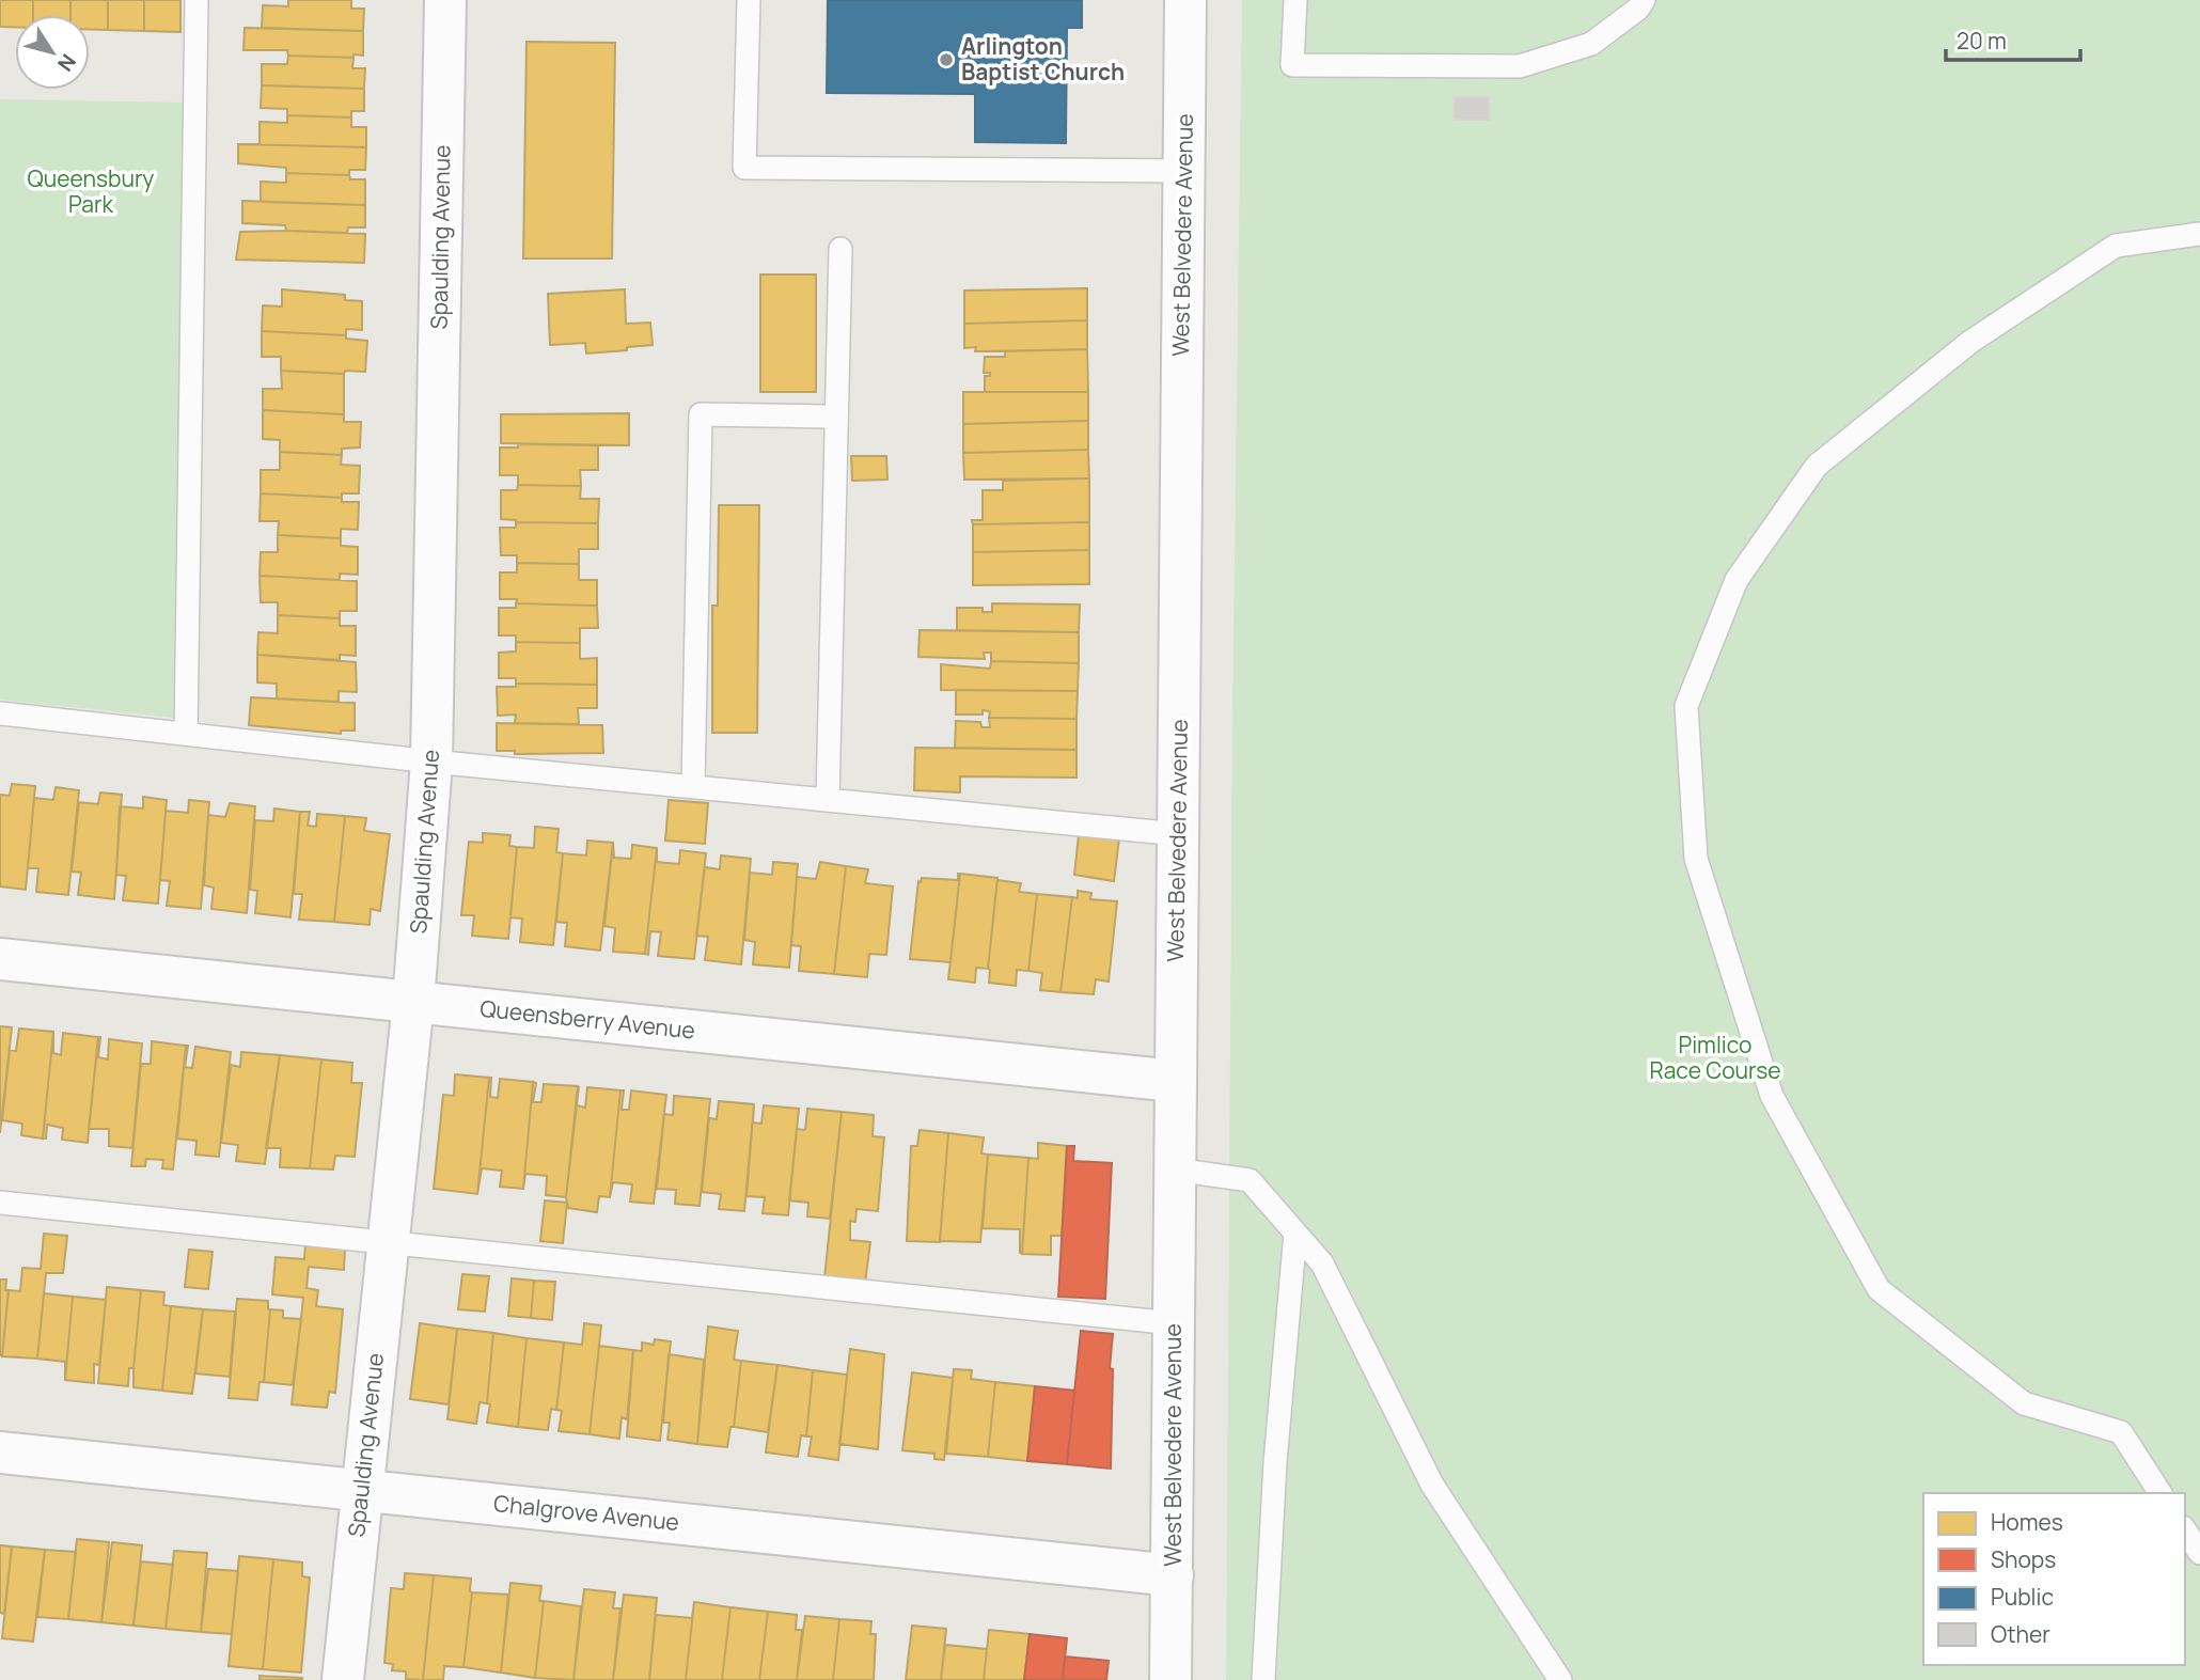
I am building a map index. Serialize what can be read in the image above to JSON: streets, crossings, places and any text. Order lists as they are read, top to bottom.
{
  "streets": {
    "street": [
      "West Belvedere Avenue",
      "Spaulding Avenue",
      "Queensberry Avenue",
      "Chalgrove Avenue"
    ]
  },
  "crossings": [
    ["West Belvedere Avenue", "Queensberry Avenue"],
    ["West Belvedere Avenue", "Chalgrove Avenue"],
    ["Spaulding Avenue", "Queensberry Avenue"],
    ["Spaulding Avenue", "Chalgrove Avenue"]
  ],
  "parks": ["Queensbury Park", "Pimlico Race Course"],
  "places": ["Arlington Baptist Church"],
  "legend": [
    "Homes",
    "Shops",
    "Public",
    "Other"
  ],
  "scale_bar": "20 m",
  "north": "bottom right"
}
